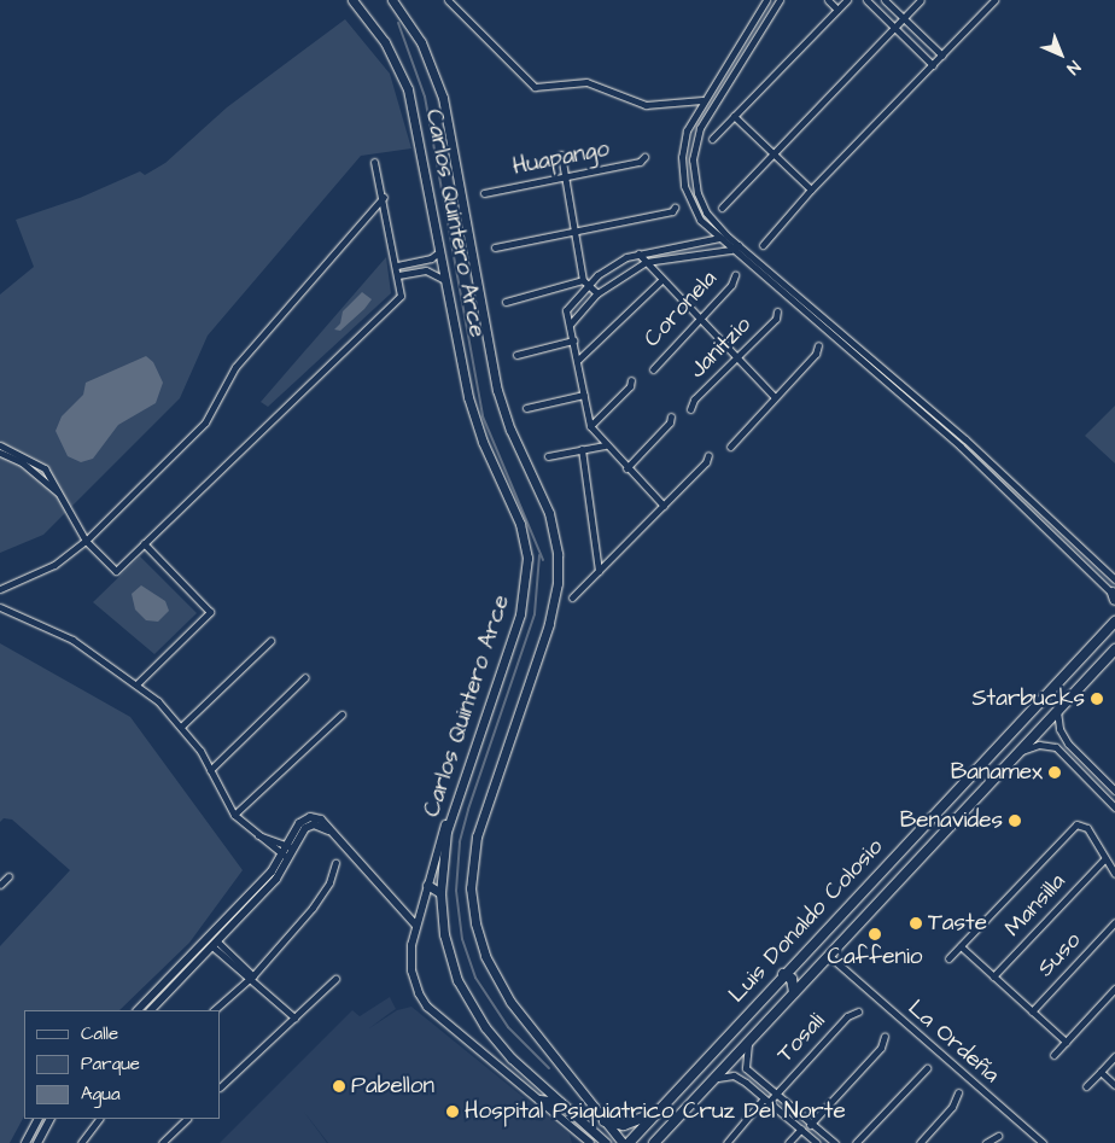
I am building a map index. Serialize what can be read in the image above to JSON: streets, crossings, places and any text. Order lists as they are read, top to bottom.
{
  "streets": {
    "main road": ["Carlos Quintero Arce", "Luis Donaldo Colosio"],
    "street": [
      "Huapango",
      "Coronela",
      "Janitzio",
      "Mansilla",
      "Suso",
      "Tosali",
      "La Ordeña"
    ]
  },
  "crossings": [
    ["Luis Donaldo Colosio", "La Ordeña"]
  ],
  "places": [
    "Starbucks",
    "Banamex",
    "Benavides",
    "Taste",
    "Caffenio",
    "Pabellon",
    "Hospital Psiquiatrico Cruz Del Norte"
  ],
  "legend": ["Calle", "Parque", "Agua"],
  "north": "bottom right"
}
